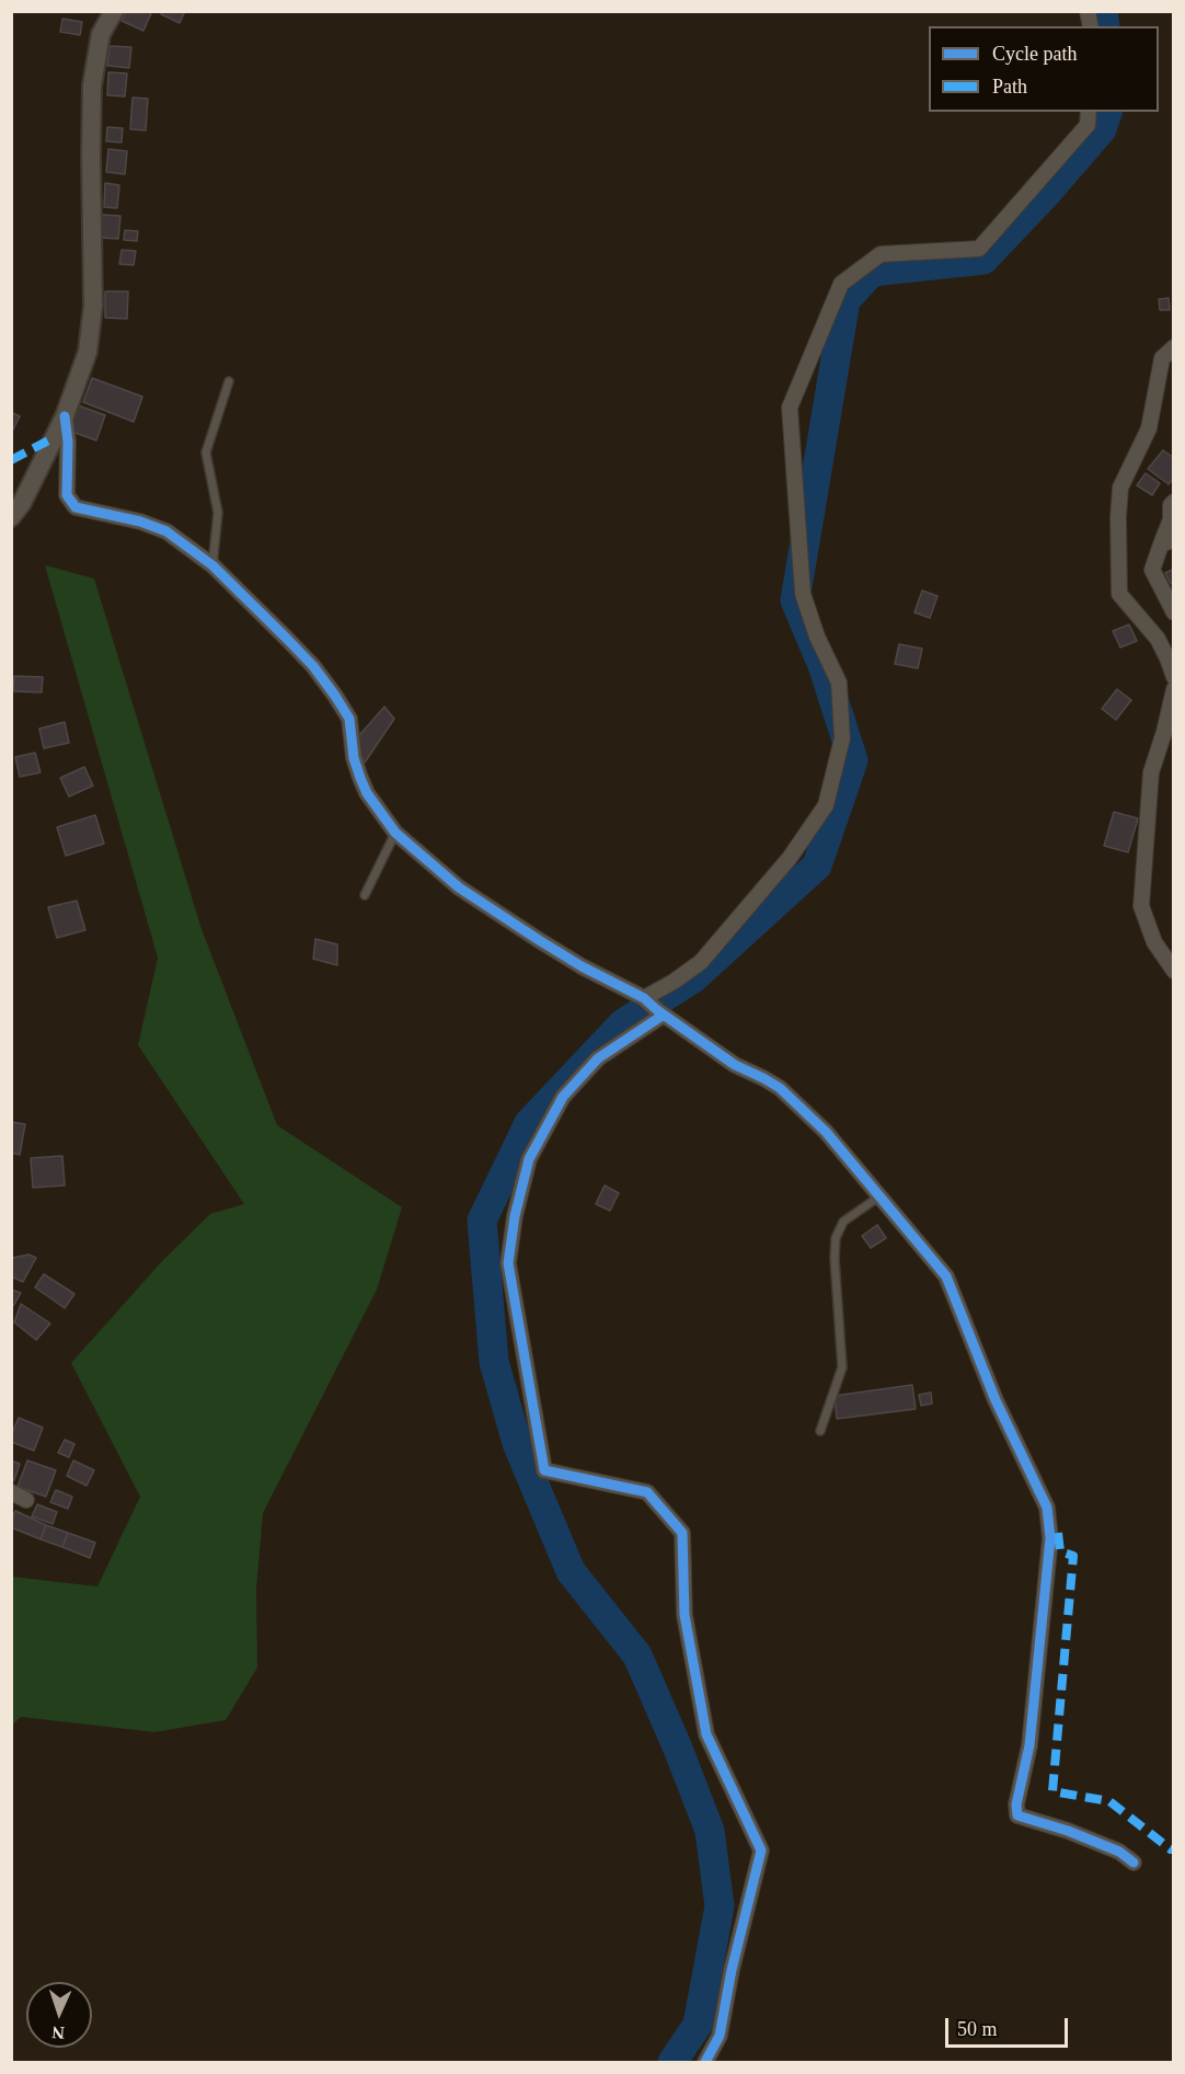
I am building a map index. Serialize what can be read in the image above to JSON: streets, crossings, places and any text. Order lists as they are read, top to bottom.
{
  "legend": ["Cycle path", "Path"],
  "scale_bar": "50 m",
  "north": "bottom"
}
